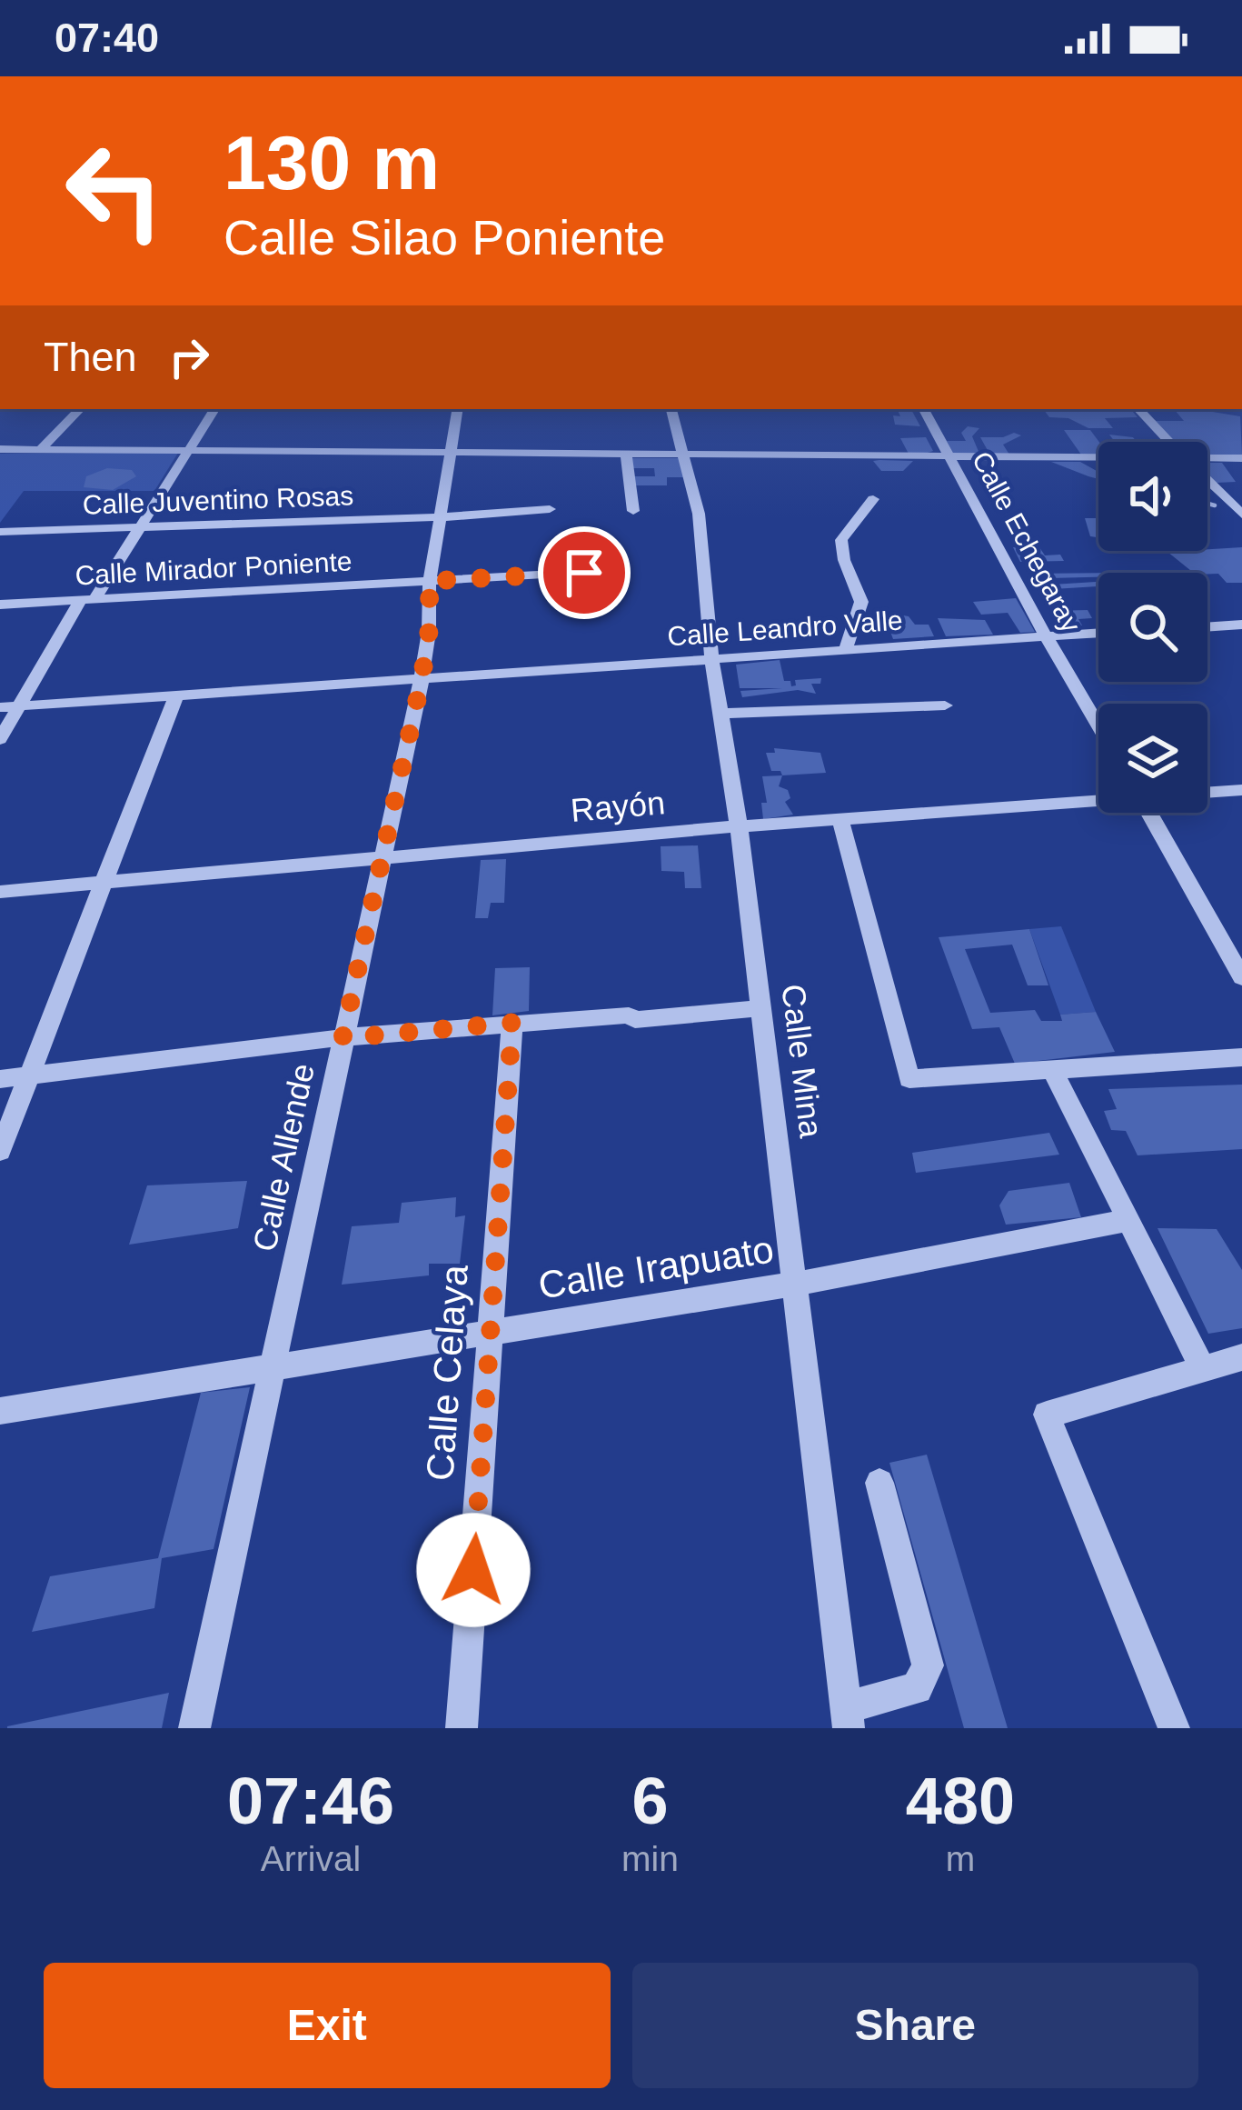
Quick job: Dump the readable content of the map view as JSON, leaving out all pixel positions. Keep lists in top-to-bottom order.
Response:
{
  "streets": {
    "street": [
      "Calle Juventino Rosas",
      "Calle Echegaray",
      "Calle Mirador Poniente",
      "Calle Leandro Valle",
      "Rayón",
      "Calle Mina",
      "Calle Allende",
      "Calle Irapuato",
      "Calle Celaya"
    ]
  },
  "crossings": [
    ["Calle Juventino Rosas", "Calle Allende"],
    ["Calle Echegaray", "Calle Leandro Valle"],
    ["Calle Mirador Poniente", "Calle Allende"],
    ["Calle Leandro Valle", "Calle Mina"],
    ["Calle Leandro Valle", "Calle Allende"],
    ["Rayón", "Calle Mina"],
    ["Rayón", "Calle Allende"],
    ["Calle Mina", "Calle Irapuato"],
    ["Calle Allende", "Calle Irapuato"],
    ["Calle Irapuato", "Calle Celaya"]
  ],
  "page": {
    "status": "07:40",
    "turn": ["130 m", "Calle Silao Poniente"],
    "then": "Then",
    "eta": [
      "07:46",
      "Arrival",
      "6",
      "min",
      "480",
      "m"
    ],
    "buttons": ["Exit", "Share"]
  }
}
